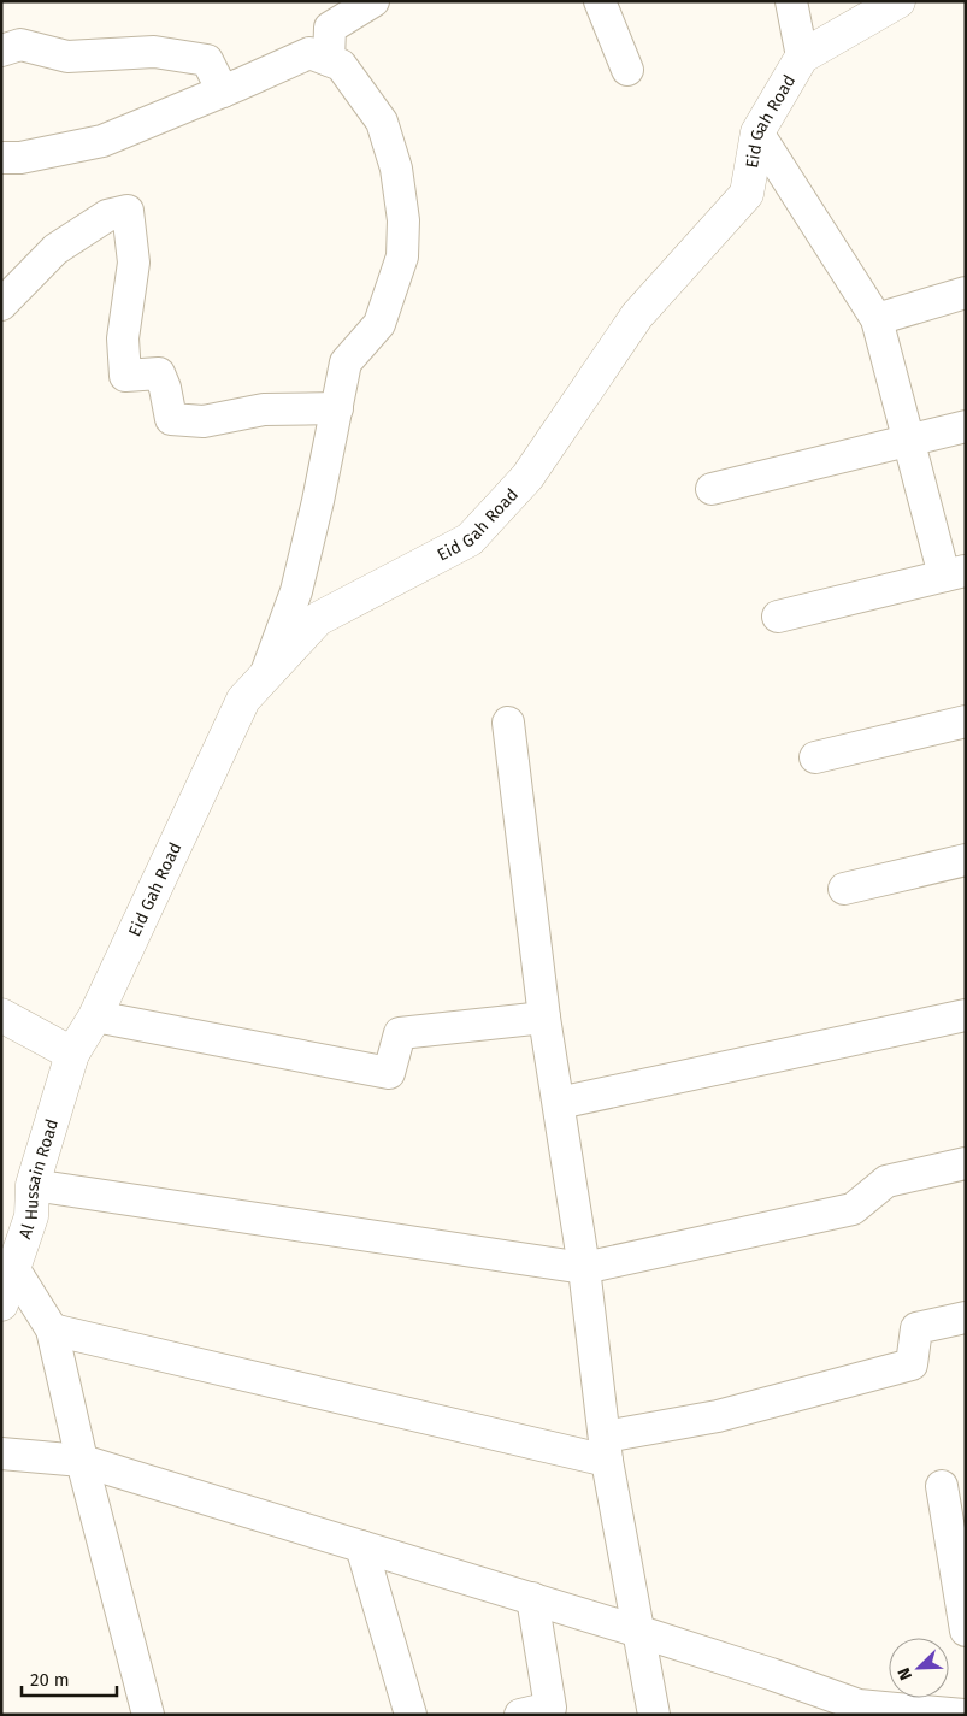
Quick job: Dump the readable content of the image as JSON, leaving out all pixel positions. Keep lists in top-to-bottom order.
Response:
{
  "streets": {
    "street": ["Eid Gah Road", "Al Hussain Road"]
  },
  "crossings": [
    ["Eid Gah Road", "Al Hussain Road"]
  ],
  "scale_bar": "20 m",
  "north": "bottom left"
}
